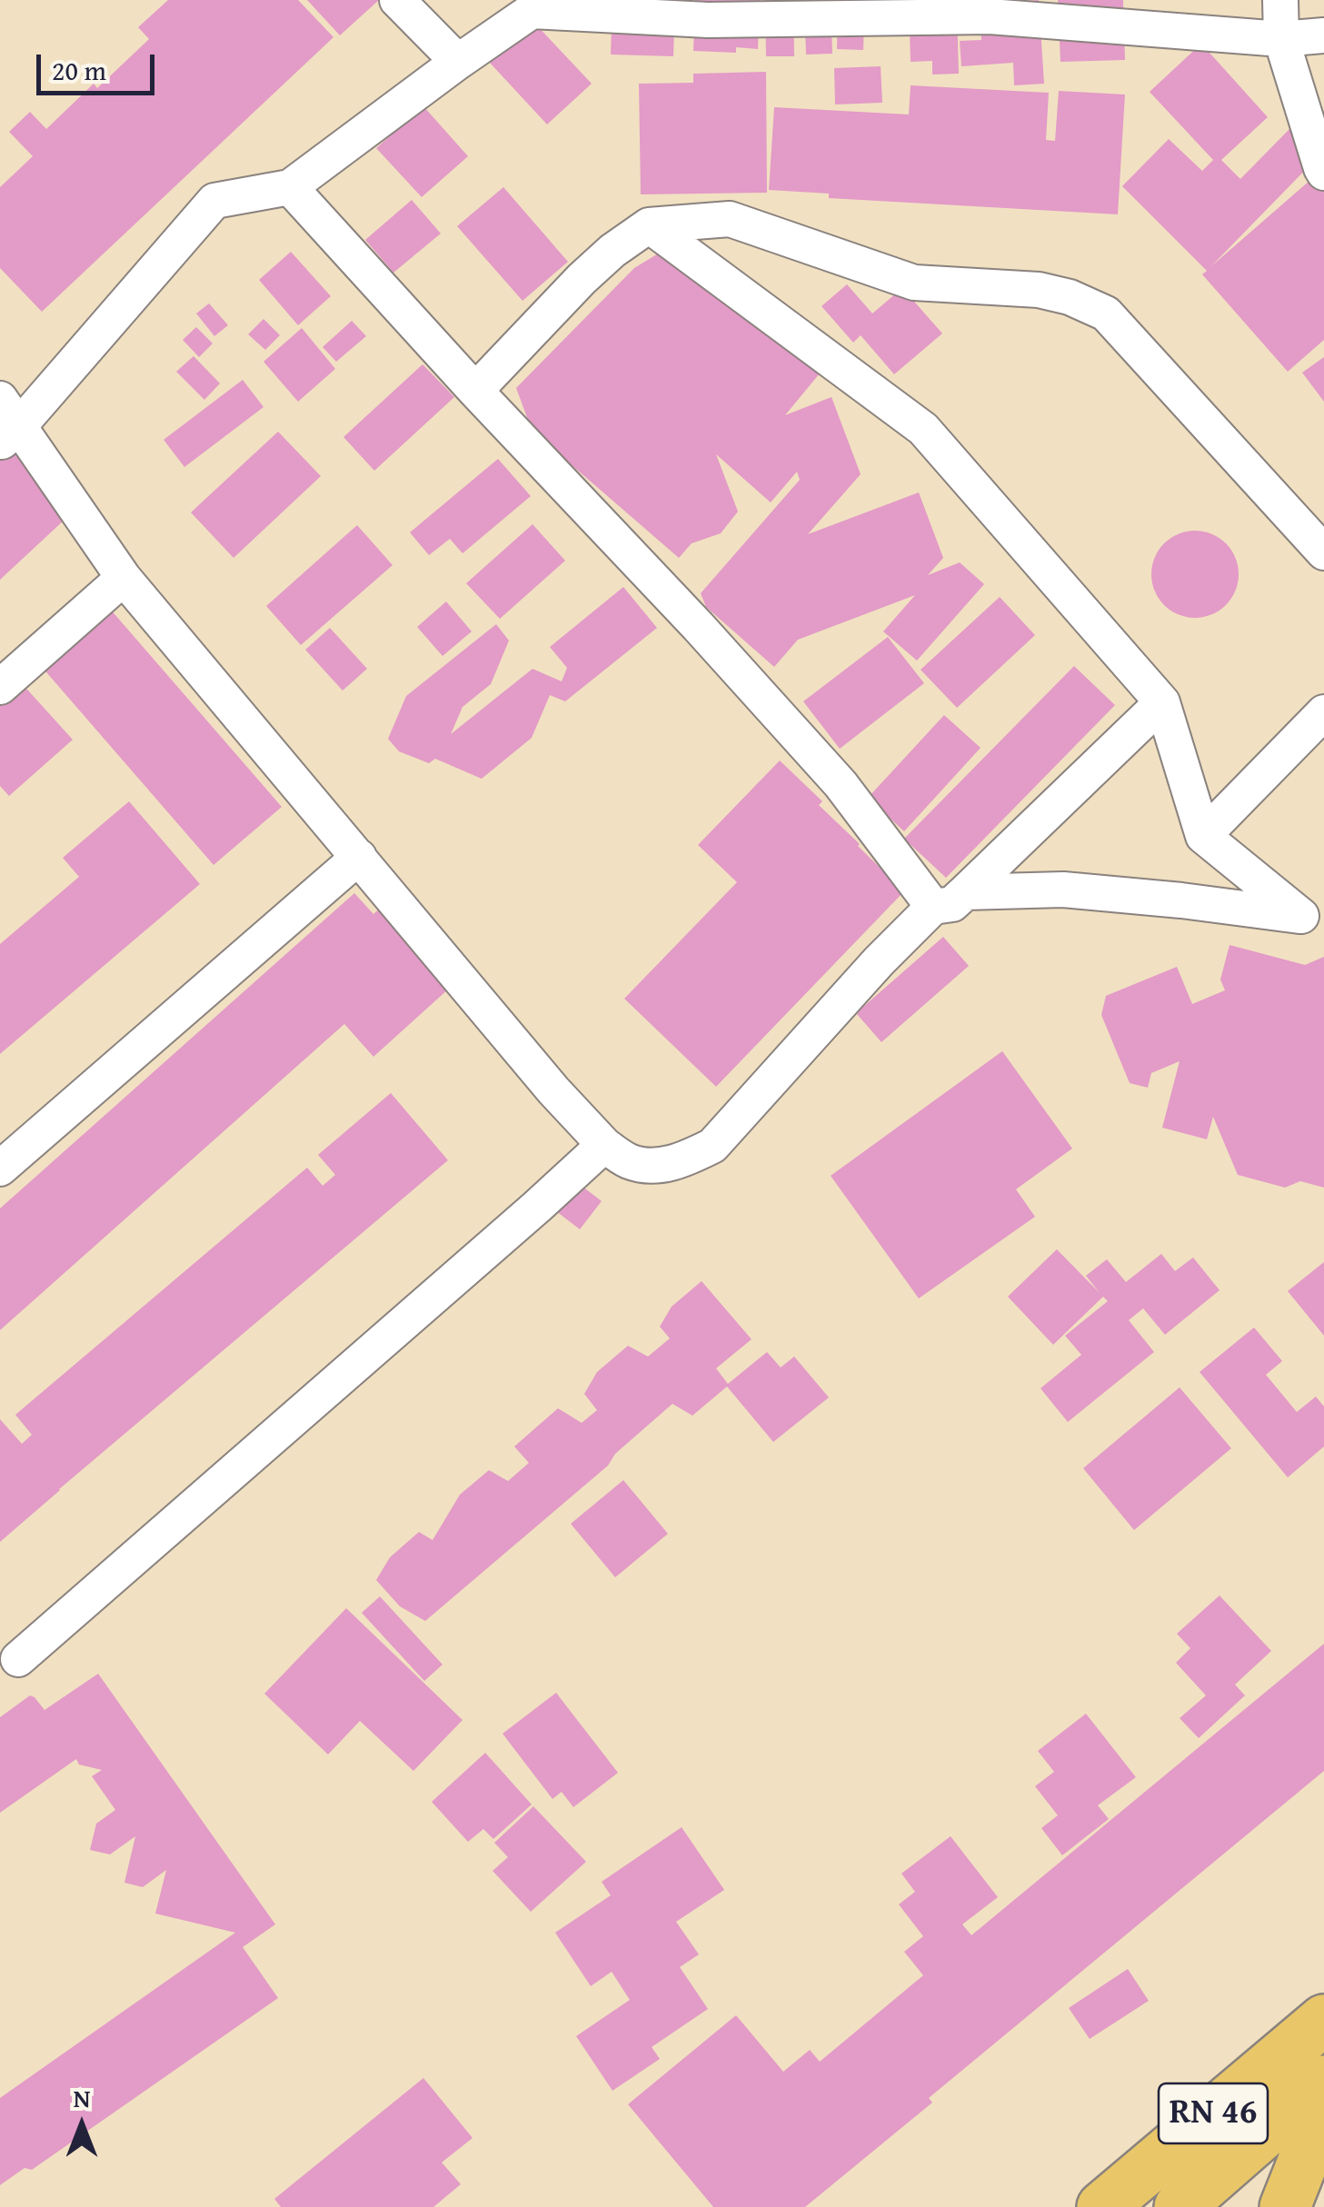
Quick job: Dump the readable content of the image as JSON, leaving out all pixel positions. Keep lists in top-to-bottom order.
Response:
{
  "streets": {
    "main road": ["RN 46"]
  },
  "scale_bar": "20 m",
  "north": "top"
}
